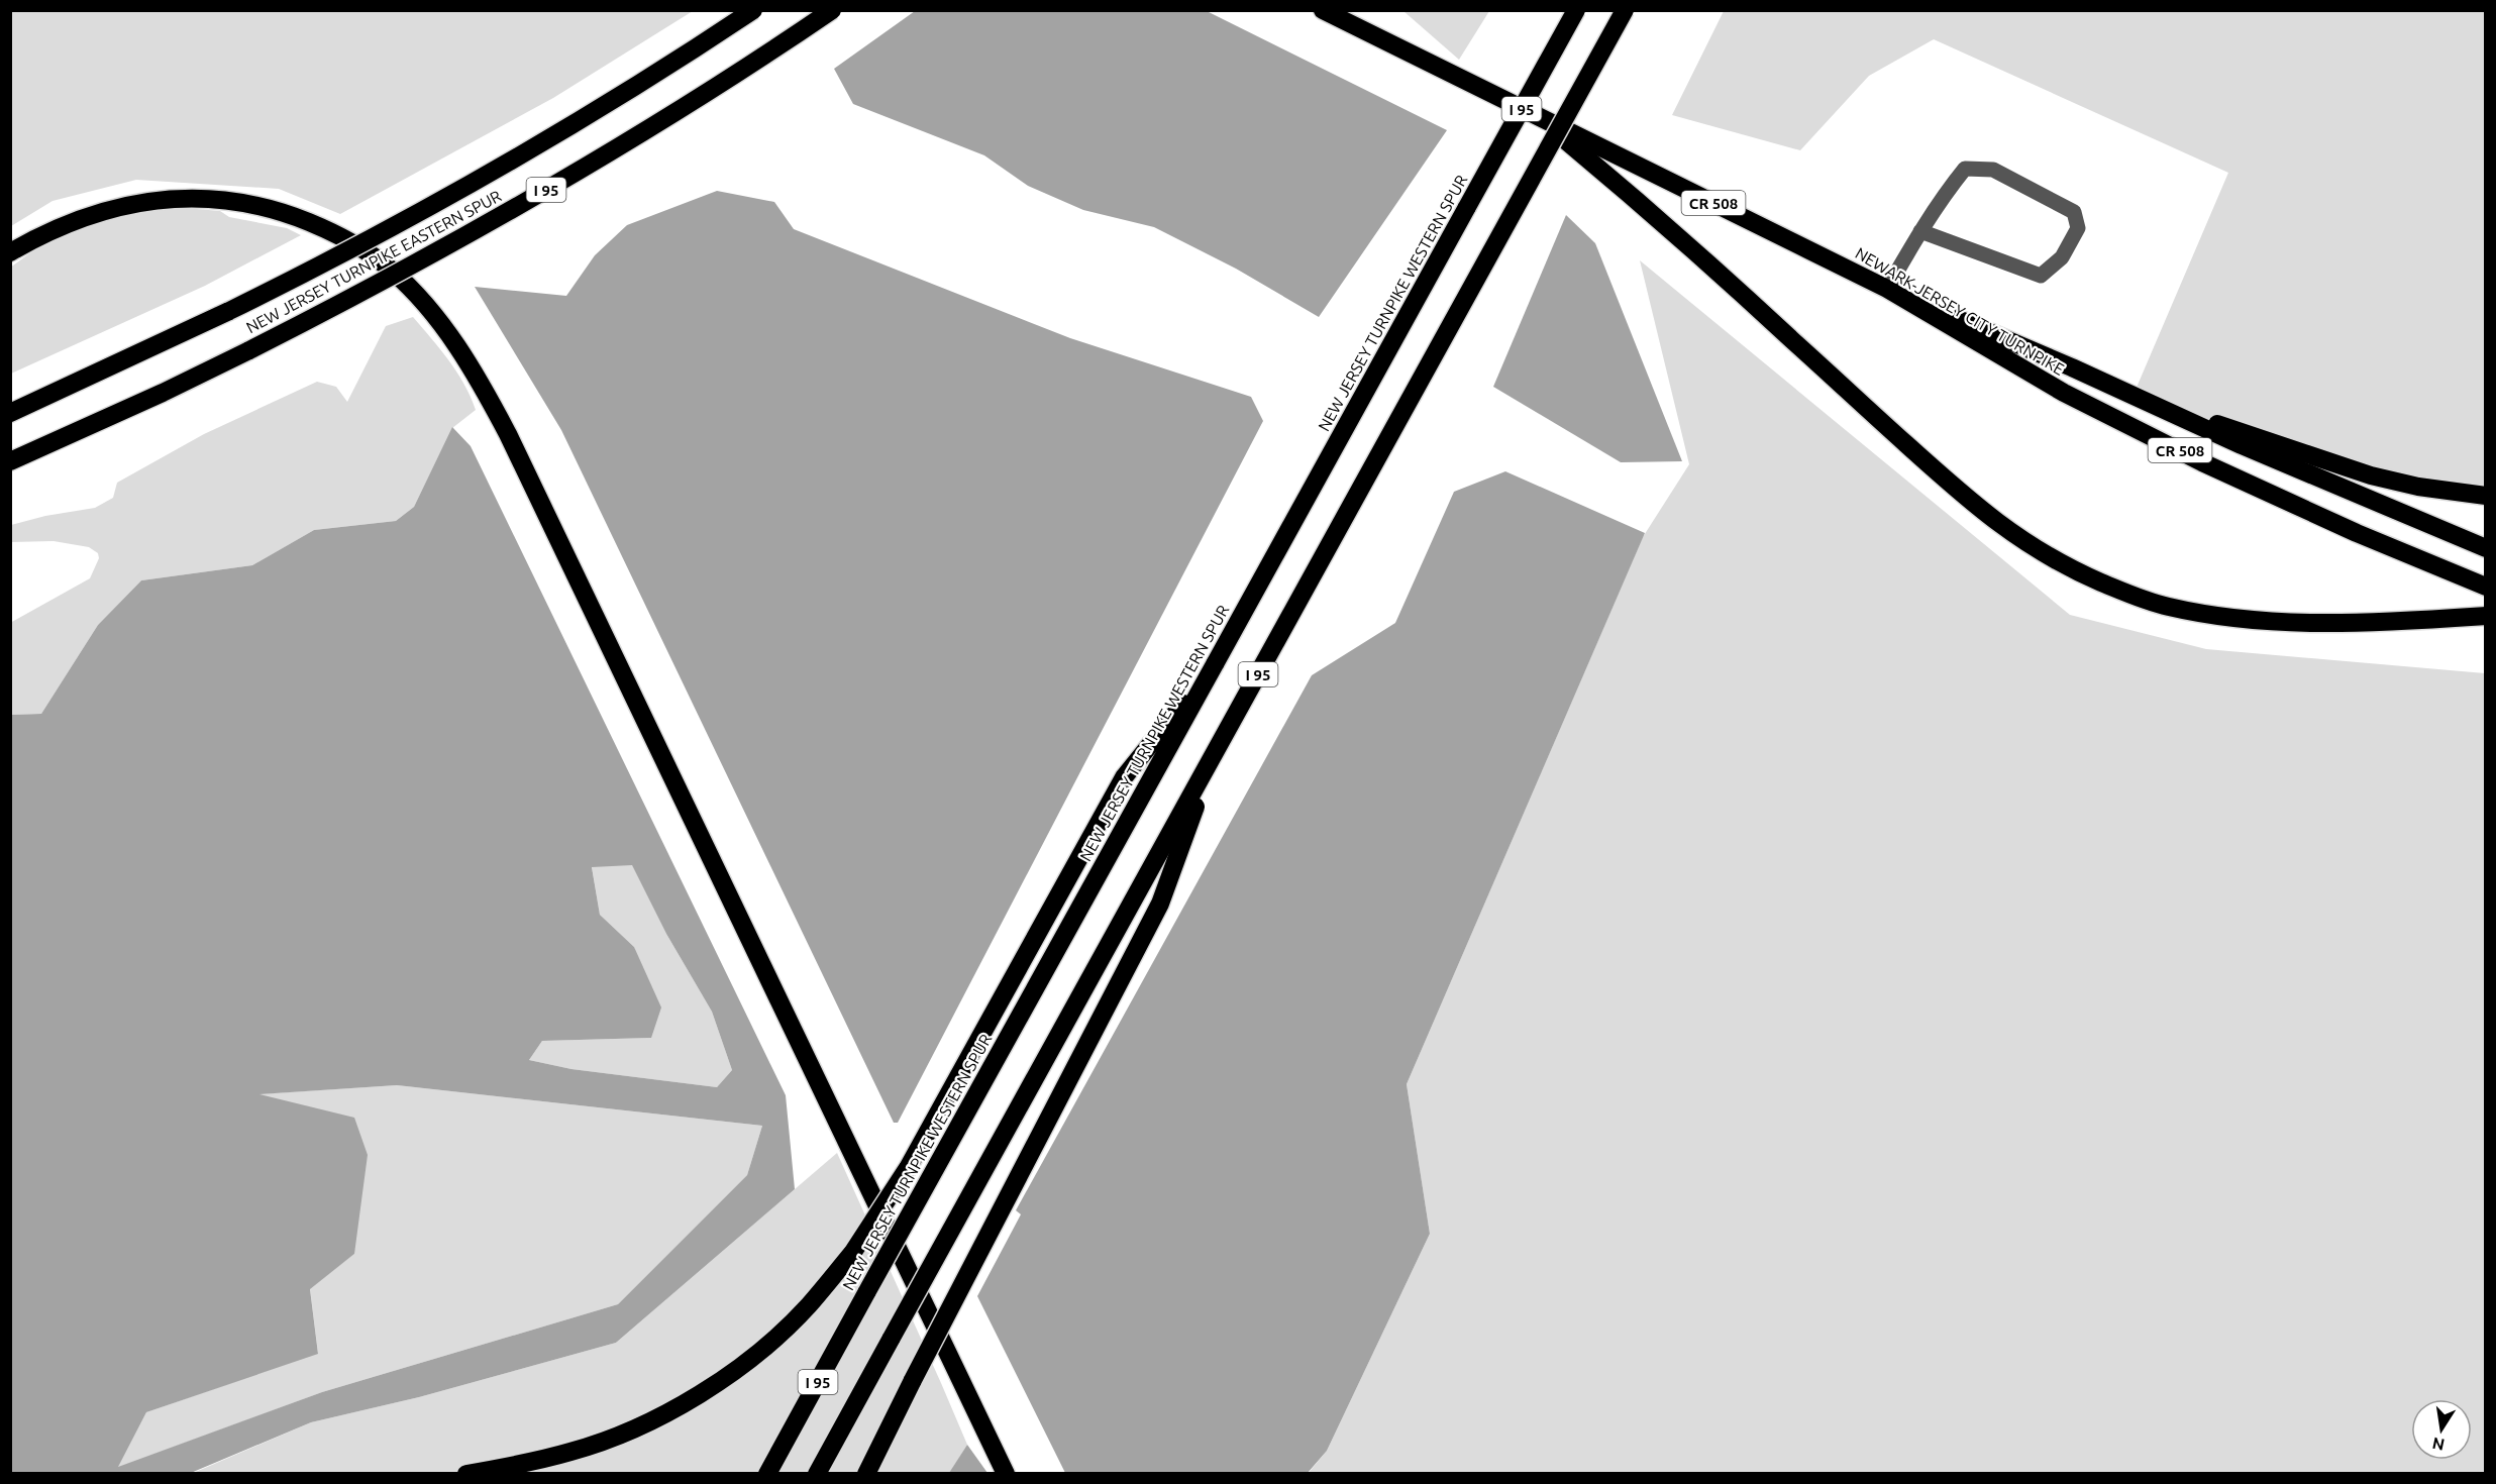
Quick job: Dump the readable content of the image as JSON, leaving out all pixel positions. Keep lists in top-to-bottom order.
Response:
{
  "streets": {
    "highway": [
      "I 95",
      "CR 508",
      "NEW JERSEY TURNPIKE EASTERN SPUR",
      "NEW JERSEY TURNPIKE WESTERN SPUR",
      "NEWARK-JERSEY CITY TURNPIKE"
    ]
  },
  "crossings": [
    ["CR 508", "NEWARK-JERSEY CITY TURNPIKE"]
  ],
  "north": "bottom"
}
